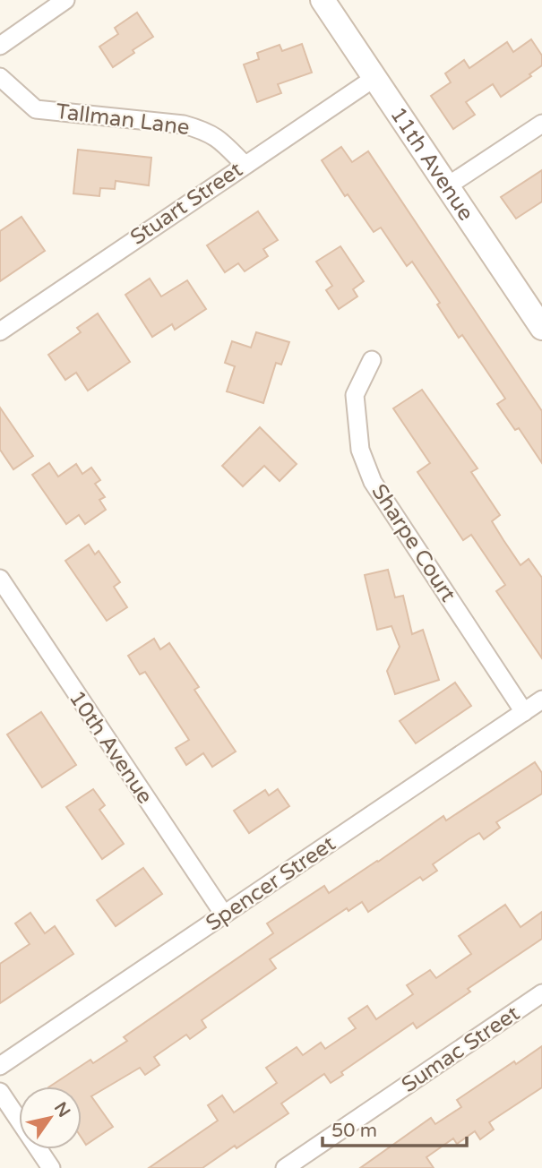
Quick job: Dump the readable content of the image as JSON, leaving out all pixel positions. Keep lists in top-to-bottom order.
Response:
{
  "streets": {
    "street": [
      "Tallman Lane",
      "11th Avenue",
      "Stuart Street",
      "Sharpe Court",
      "10th Avenue",
      "Spencer Street",
      "Sumac Street"
    ]
  },
  "crossings": [
    ["Tallman Lane", "Stuart Street"],
    ["11th Avenue", "Stuart Street"],
    ["Sharpe Court", "Spencer Street"],
    ["10th Avenue", "Spencer Street"]
  ],
  "scale_bar": "50 m",
  "north": "top right"
}
